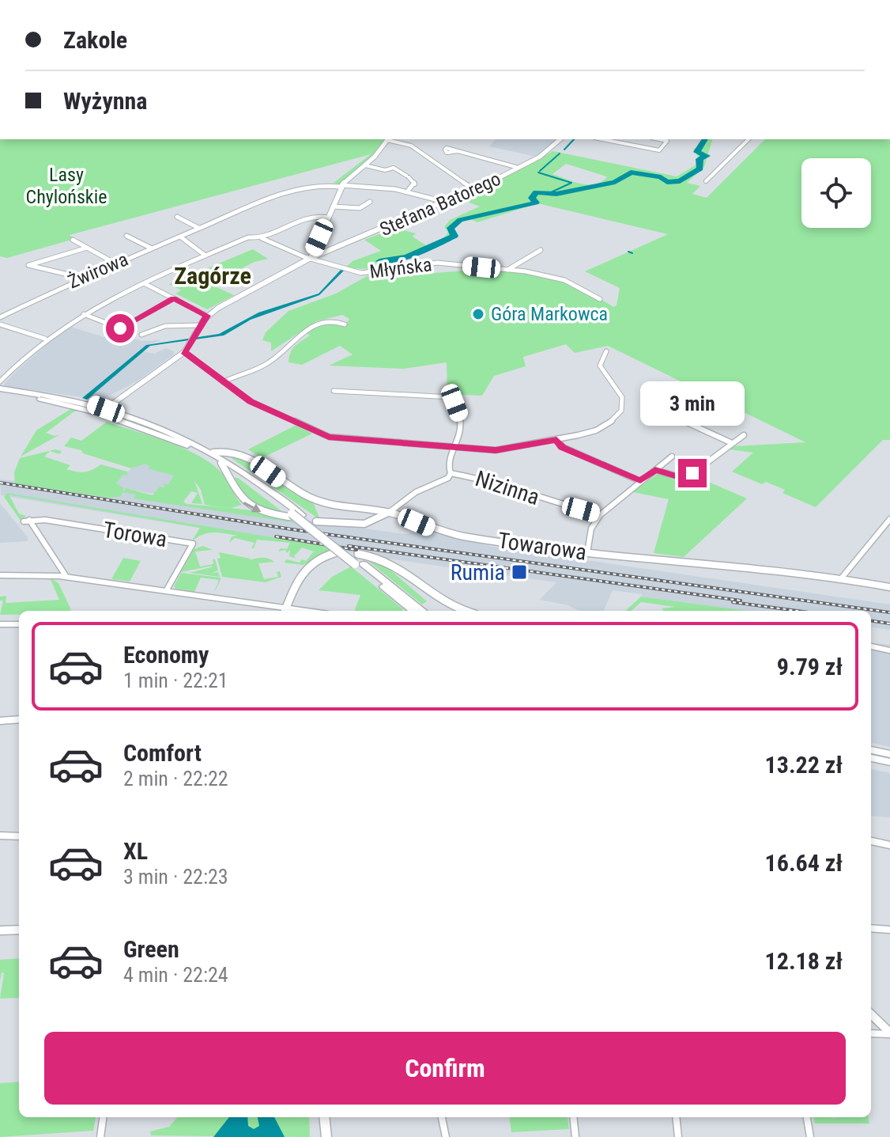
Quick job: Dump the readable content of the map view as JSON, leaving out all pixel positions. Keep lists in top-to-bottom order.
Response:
{
  "streets": {
    "street": [
      "Stefana Batorego",
      "Młyńska",
      "Żwirowa",
      "Nizinna",
      "Torowa",
      "Towarowa"
    ]
  },
  "crossings": [
    ["Stefana Batorego", "Młyńska"],
    ["Stefana Batorego", "Żwirowa"]
  ],
  "districts": ["Zagórze"],
  "parks": ["Lasy Chylońskie"],
  "places": {
    "other": ["Góra Markowca"],
    "transit": ["Rumia"]
  },
  "page": {
    "banner": ["Zakole", "Wyżynna"],
    "bubble": "3 min",
    "list": [
      {
        "name": "Economy",
        "note": "1 min · 22:21",
        "value": "9.79 zł"
      },
      {
        "name": "Comfort",
        "note": "2 min · 22:22",
        "value": "13.22 zł"
      },
      {
        "name": "XL",
        "note": "3 min · 22:23",
        "value": "16.64 zł"
      },
      {
        "name": "Green",
        "note": "4 min · 22:24",
        "value": "12.18 zł"
      }
    ],
    "buttons": "Confirm"
  }
}
